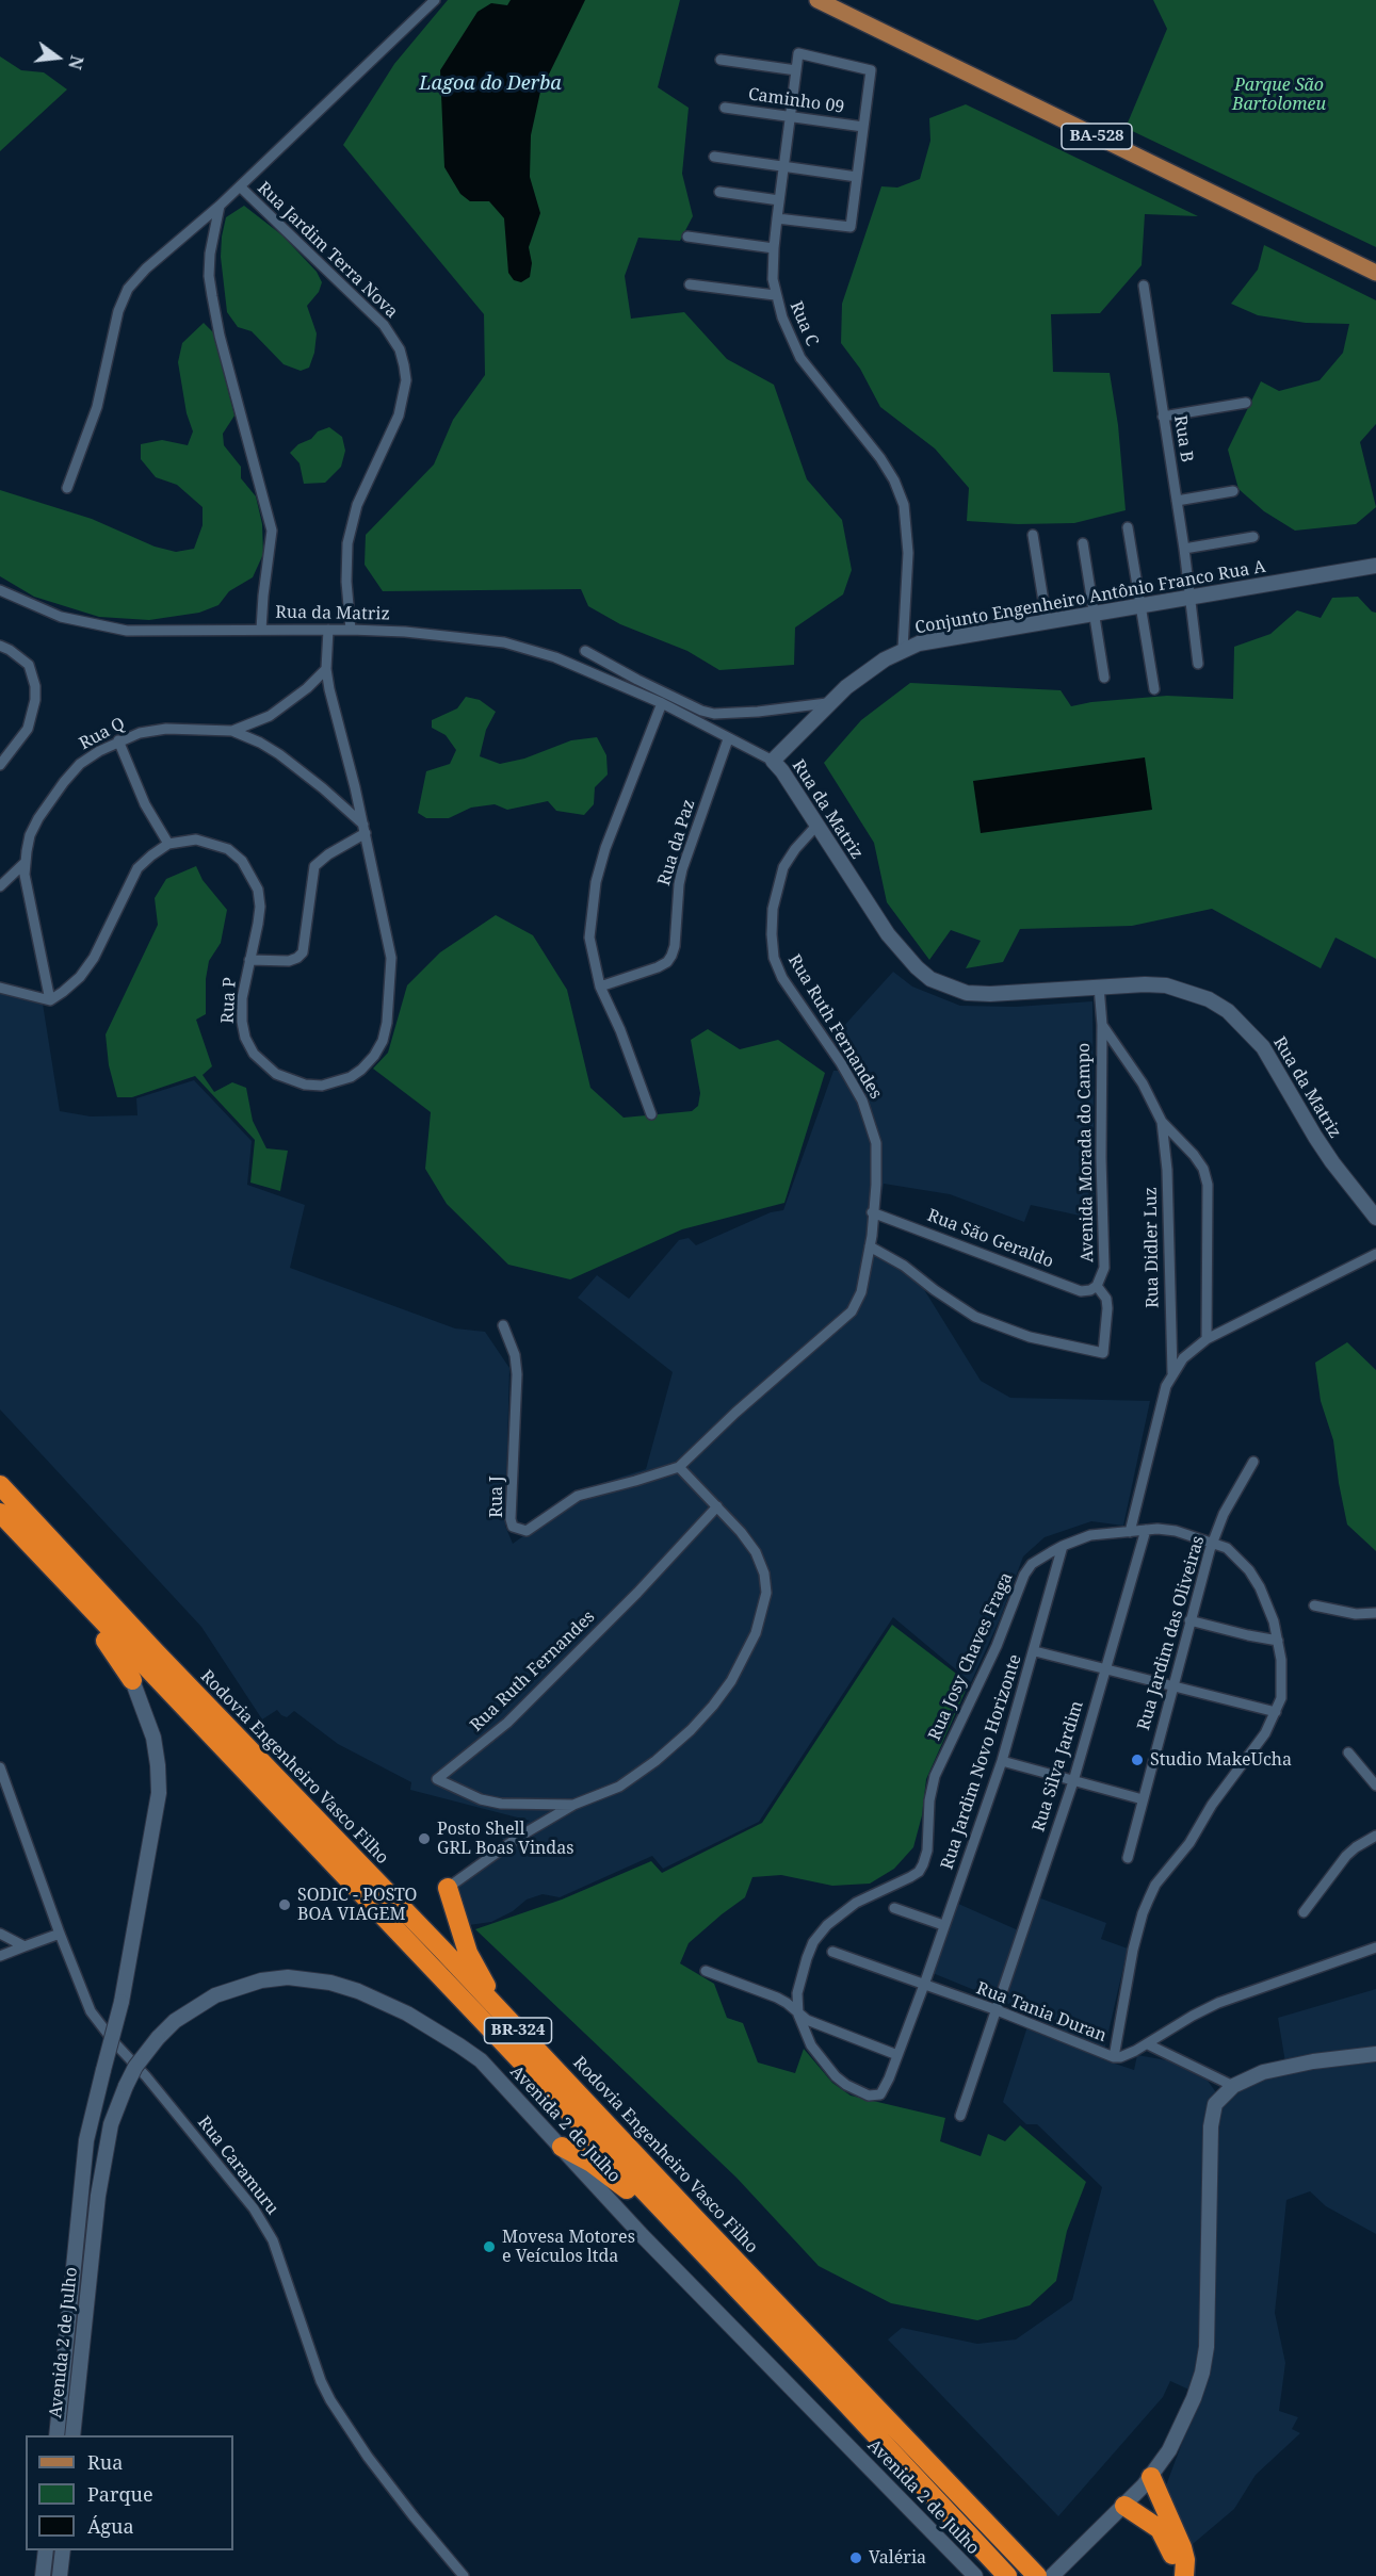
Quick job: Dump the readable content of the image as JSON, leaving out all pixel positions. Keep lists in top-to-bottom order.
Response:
{
  "streets": {
    "highway": ["Rodovia Engenheiro Vasco Filho", "BR-324"],
    "main road": [
      "BA-528",
      "Conjunto Engenheiro Antônio Franco Rua A",
      "Rua da Matriz",
      "Avenida 2 de Julho"
    ],
    "street": [
      "Caminho 09",
      "Rua Jardim Terra Nova",
      "Rua C",
      "Rua B",
      "Rua Q",
      "Rua da Paz",
      "Rua P",
      "Rua Ruth Fernandes",
      "Avenida Morada do Campo",
      "Rua São Geraldo",
      "Rua Didler Luz",
      "Rua J",
      "Rua Jardim das Oliveiras",
      "Rua Josy Chaves Fraga",
      "Rua Jardim Novo Horizonte",
      "Rua Silva Jardim",
      "Rua Tania Duran",
      "Rua Caramuru"
    ]
  },
  "crossings": [
    ["Caminho 09", "Rua C"],
    ["Rua Jardim Terra Nova", "Rua da Matriz"],
    ["Rua C", "Conjunto Engenheiro Antônio Franco Rua A"],
    ["Rua B", "Conjunto Engenheiro Antônio Franco Rua A"],
    ["Conjunto Engenheiro Antônio Franco Rua A", "Rua da Matriz"],
    ["Rua da Matriz", "Rua da Paz"],
    ["Rua da Matriz", "Rua P"],
    ["Rua da Matriz", "Rua Ruth Fernandes"],
    ["Rua da Matriz", "Avenida Morada do Campo"],
    ["Rua Q", "Rua P"],
    ["Rua Ruth Fernandes", "Avenida Morada do Campo"],
    ["Rua Ruth Fernandes", "Rua São Geraldo"],
    ["Rua Ruth Fernandes", "Rua J"],
    ["Avenida Morada do Campo", "Rua São Geraldo"],
    ["Avenida Morada do Campo", "Rua Didler Luz"],
    ["Rua Jardim das Oliveiras", "Rua Josy Chaves Fraga"],
    ["Rua Josy Chaves Fraga", "Rua Jardim Novo Horizonte"],
    ["Rua Josy Chaves Fraga", "Rua Silva Jardim"],
    ["Rua Josy Chaves Fraga", "Rua Tania Duran"],
    ["Rua Jardim Novo Horizonte", "Rua Tania Duran"],
    ["Rua Silva Jardim", "Rua Tania Duran"]
  ],
  "water": ["Lagoa do Derba"],
  "parks": ["Parque São Bartolomeu"],
  "places": [
    "Studio MakeUcha",
    "Posto Shell GRL Boas Vindas",
    "SODIC - POSTO BOA VIAGEM",
    "Movesa Motores e Veículos ltda",
    "Valéria"
  ],
  "legend": ["Rua", "Parque", "Água"],
  "north": "right"
}
